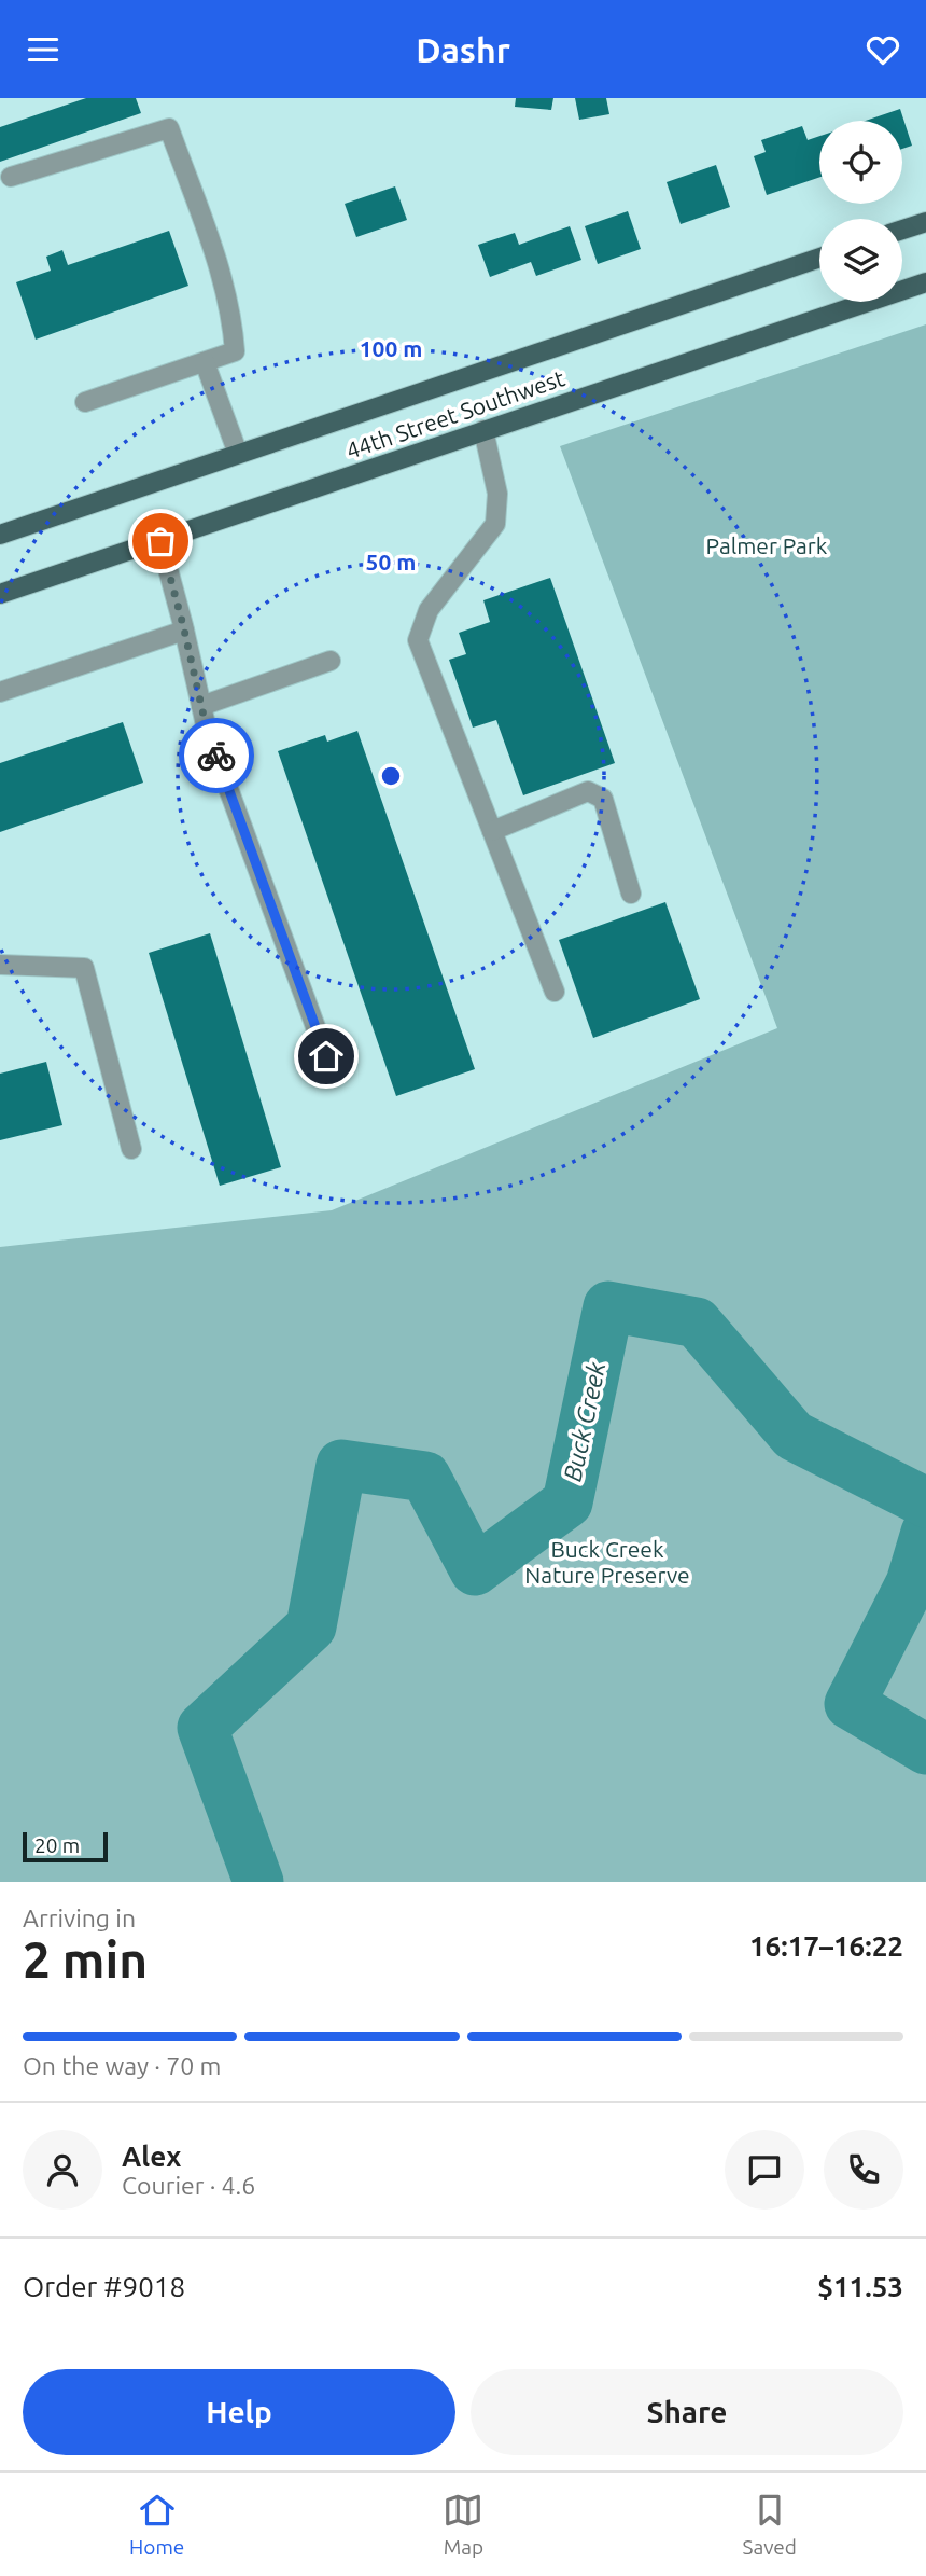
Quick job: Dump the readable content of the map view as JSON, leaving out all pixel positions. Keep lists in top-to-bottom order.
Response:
{
  "streets": {
    "main road": ["44th Street Southwest"]
  },
  "water": ["Buck Creek"],
  "parks": ["Palmer Park", "Buck Creek Nature Preserve"],
  "scale_bar": "20 m",
  "page": {
    "header": "Dashr",
    "scale": "20 m",
    "heading": ["2 min", "Arriving in", "16:17–16:22"],
    "panel": [
      "Alex",
      "Courier · 4.6",
      "Order #9018",
      "$11.53"
    ],
    "bar": "On the way · 70 m",
    "buttons": ["Help", "Share"],
    "tabs": ["Home", "Map", "Saved"]
  },
  "rings": ["100 m", "50 m"]
}
